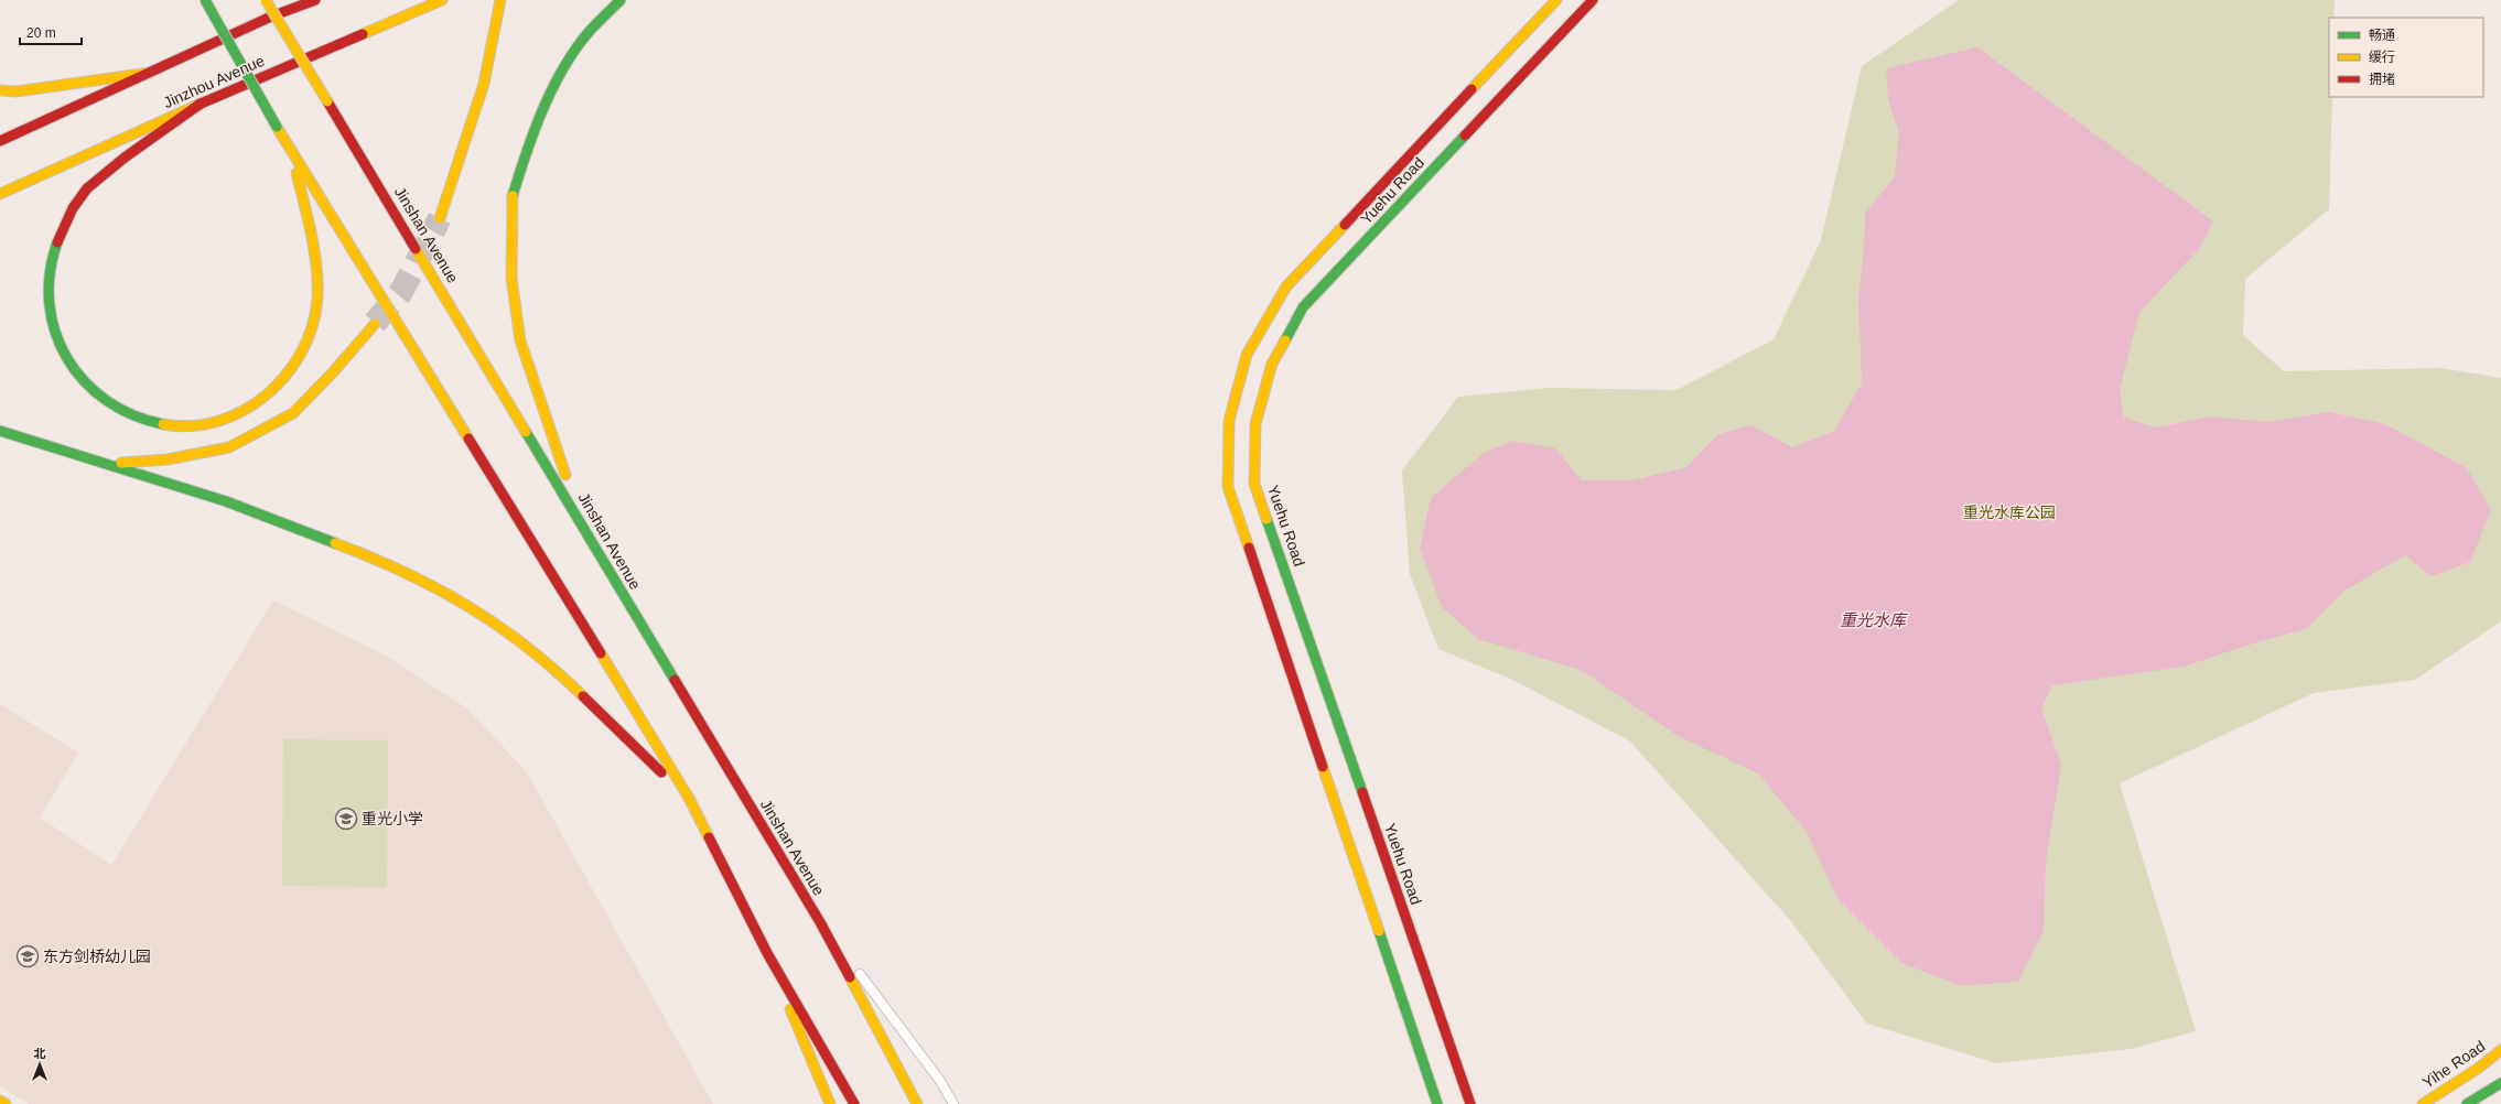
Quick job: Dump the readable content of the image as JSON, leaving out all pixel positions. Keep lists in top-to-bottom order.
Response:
{
  "streets": {
    "main road": [
      "Jinzhou Avenue",
      "Yuehu Road",
      "Jinshan Avenue",
      "Yihe Road"
    ]
  },
  "water": ["重光水库"],
  "parks": ["重光水库公园"],
  "places": {
    "school or university": ["重光小学", "东方剑桥幼儿园"]
  },
  "legend": ["畅通", "缓行", "拥堵"],
  "scale_bar": "20 m",
  "north": "top"
}
